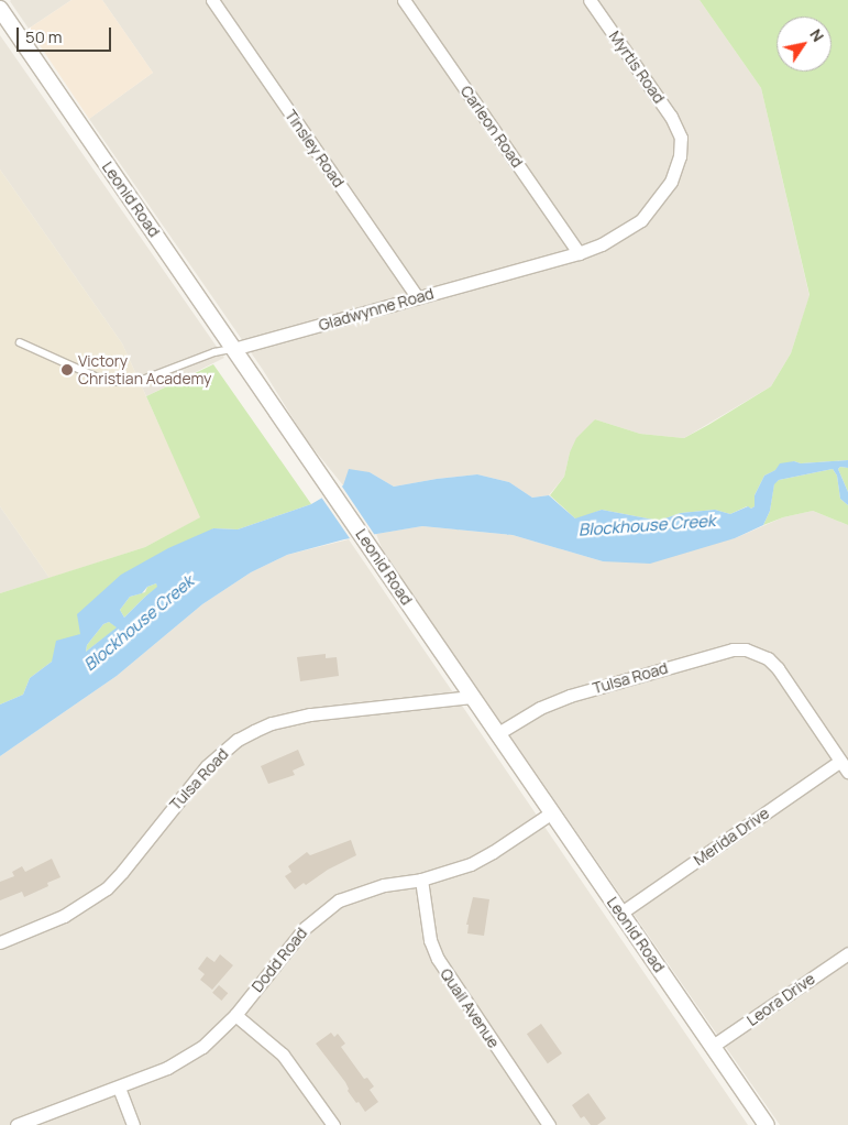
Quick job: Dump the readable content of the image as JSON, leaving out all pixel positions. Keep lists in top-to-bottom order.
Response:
{
  "streets": {
    "street": [
      "Myrtis Road",
      "Carleon Road",
      "Tinsley Road",
      "Leonid Road",
      "Gladwynne Road",
      "Tulsa Road",
      "Merida Drive",
      "Dodd Road",
      "Leora Drive",
      "Quail Avenue"
    ]
  },
  "crossings": [
    ["Myrtis Road", "Gladwynne Road"],
    ["Carleon Road", "Gladwynne Road"],
    ["Tinsley Road", "Gladwynne Road"],
    ["Leonid Road", "Gladwynne Road"],
    ["Leonid Road", "Tulsa Road"],
    ["Leonid Road", "Merida Drive"],
    ["Leonid Road", "Dodd Road"],
    ["Leonid Road", "Leora Drive"],
    ["Tulsa Road", "Merida Drive"],
    ["Dodd Road", "Quail Avenue"]
  ],
  "water": ["Blockhouse Creek"],
  "places": ["Victory Christian Academy"],
  "scale_bar": "50 m",
  "north": "top right"
}
